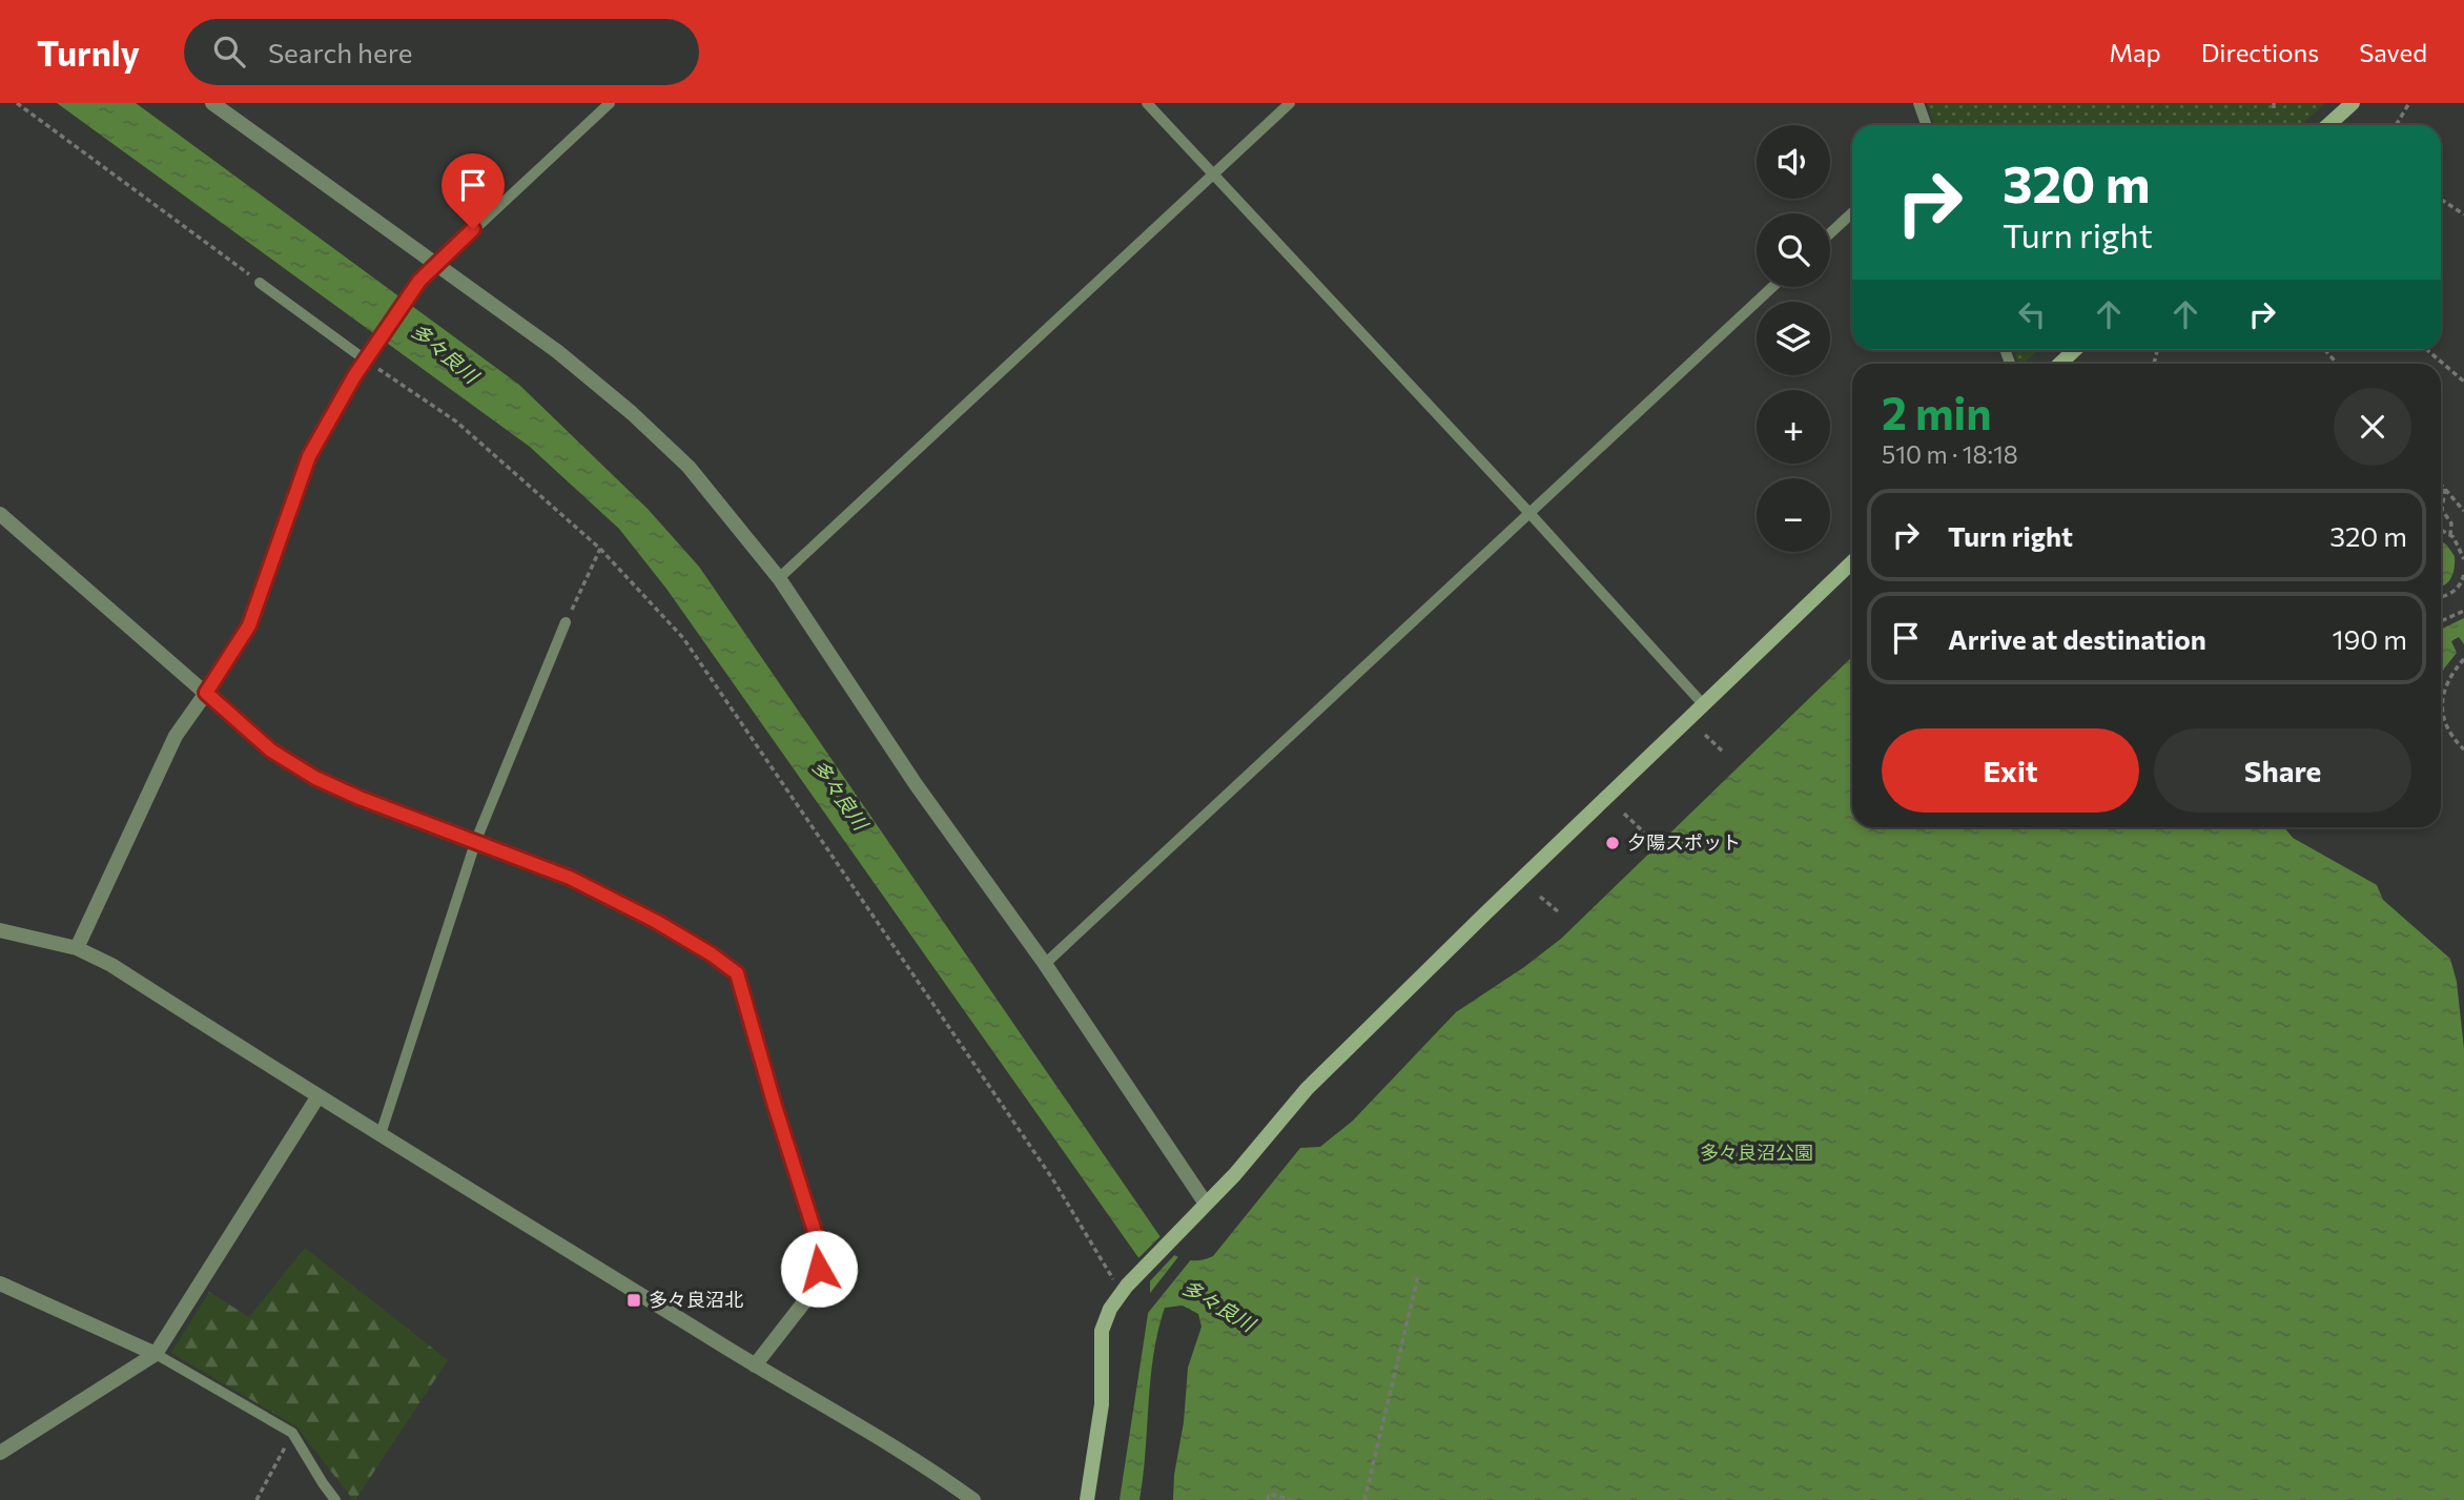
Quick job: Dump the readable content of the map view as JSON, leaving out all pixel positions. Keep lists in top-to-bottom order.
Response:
{
  "water": ["多々良川"],
  "parks": ["多々良沼公園"],
  "places": {
    "other": ["夕陽スポット"],
    "transit": ["多々良沼北"]
  },
  "page": {
    "header": "Turnly",
    "search": "Search here",
    "nav": ["Map", "Directions", "Saved"],
    "map_buttons": ["+", "−"],
    "turn": ["320 m", "Turn right"],
    "heading": ["2 min", "510 m · 18:18"],
    "list": [
      {
        "name": "Turn right",
        "value": "320 m"
      },
      {
        "name": "Arrive at destination",
        "value": "190 m"
      }
    ],
    "buttons": ["Exit", "Share"]
  }
}
